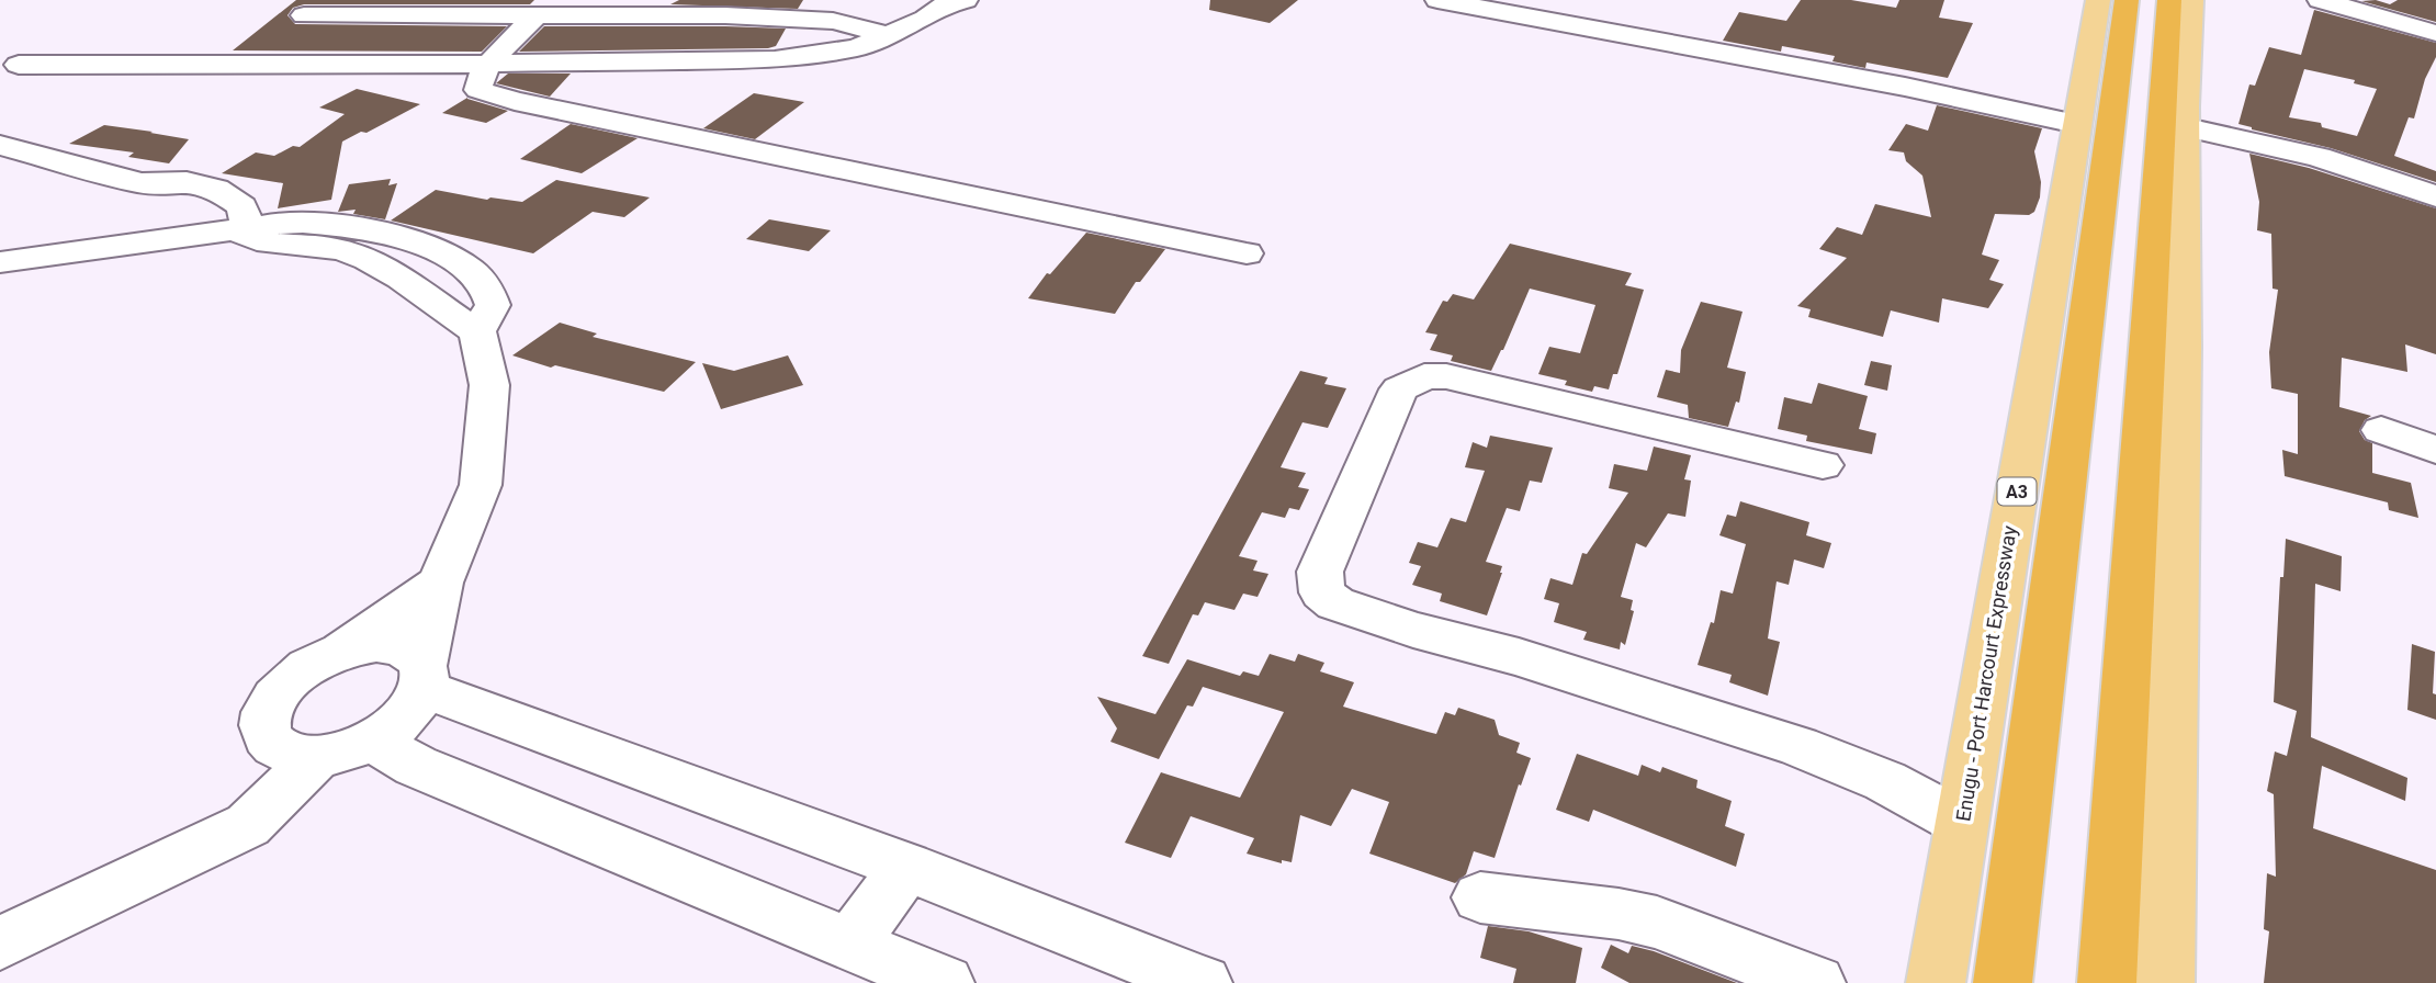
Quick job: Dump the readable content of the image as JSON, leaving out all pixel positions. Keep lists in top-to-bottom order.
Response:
{
  "streets": {
    "highway": ["A3"],
    "main road": ["Enugu - Port Harcourt Expressway"]
  }
}
